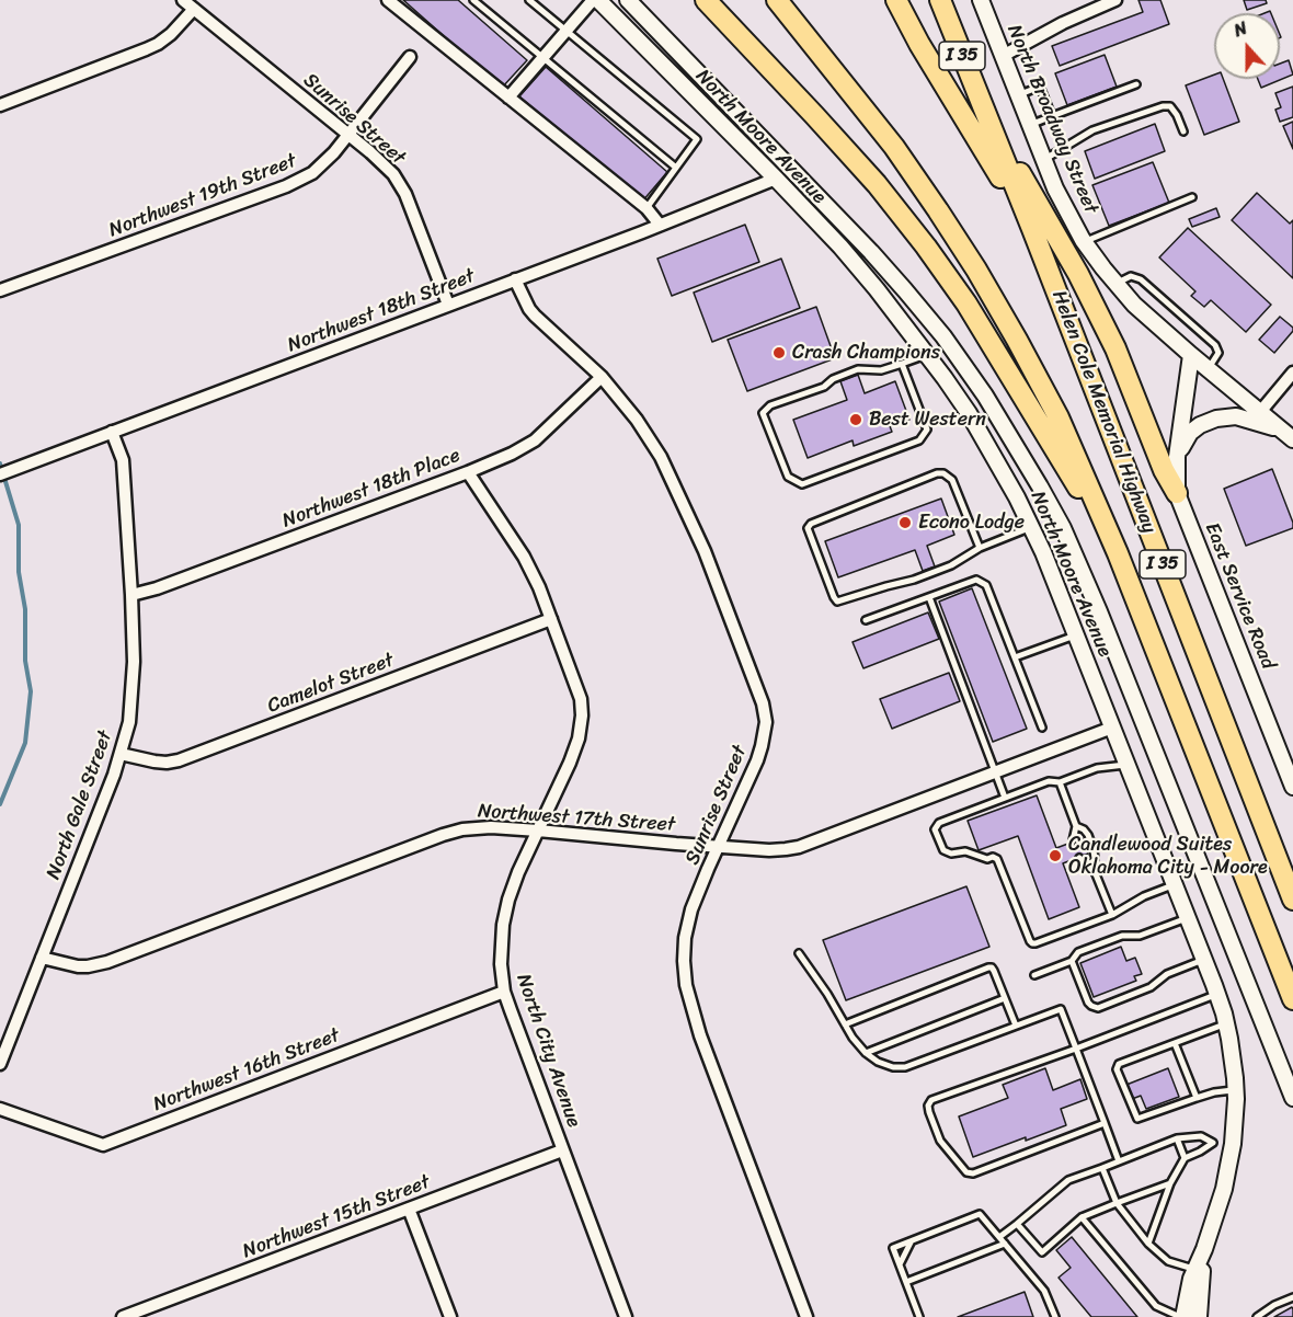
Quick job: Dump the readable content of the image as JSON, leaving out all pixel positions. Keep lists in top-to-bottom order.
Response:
{
  "streets": {
    "highway": ["I 35", "Helen Cole Memorial Highway"],
    "main road": ["North Broadway Street", "North Moore Avenue", "East Service Road"],
    "street": [
      "Sunrise Street",
      "Northwest 19th Street",
      "Northwest 18th Street",
      "Northwest 18th Place",
      "Camelot Street",
      "North Gale Street",
      "Northwest 17th Street",
      "North City Avenue",
      "Northwest 16th Street",
      "Northwest 15th Street"
    ]
  },
  "crossings": [
    ["Sunrise Street", "Northwest 19th Street"],
    ["Sunrise Street", "Northwest 18th Street"],
    ["Sunrise Street", "Northwest 18th Place"],
    ["Sunrise Street", "Northwest 17th Street"],
    ["North Moore Avenue", "Northwest 18th Street"],
    ["North Moore Avenue", "Northwest 17th Street"],
    ["Northwest 18th Street", "North Gale Street"],
    ["Northwest 18th Place", "North Gale Street"],
    ["Northwest 18th Place", "North City Avenue"],
    ["Camelot Street", "North Gale Street"],
    ["Camelot Street", "North City Avenue"],
    ["North Gale Street", "Northwest 17th Street"],
    ["Northwest 17th Street", "North City Avenue"],
    ["North City Avenue", "Northwest 16th Street"],
    ["North City Avenue", "Northwest 15th Street"]
  ],
  "places": [
    "Crash Champions",
    "Best Western",
    "Econo Lodge",
    "Candlewood Suites Oklahoma City - Moore"
  ],
  "north": "top"
}
